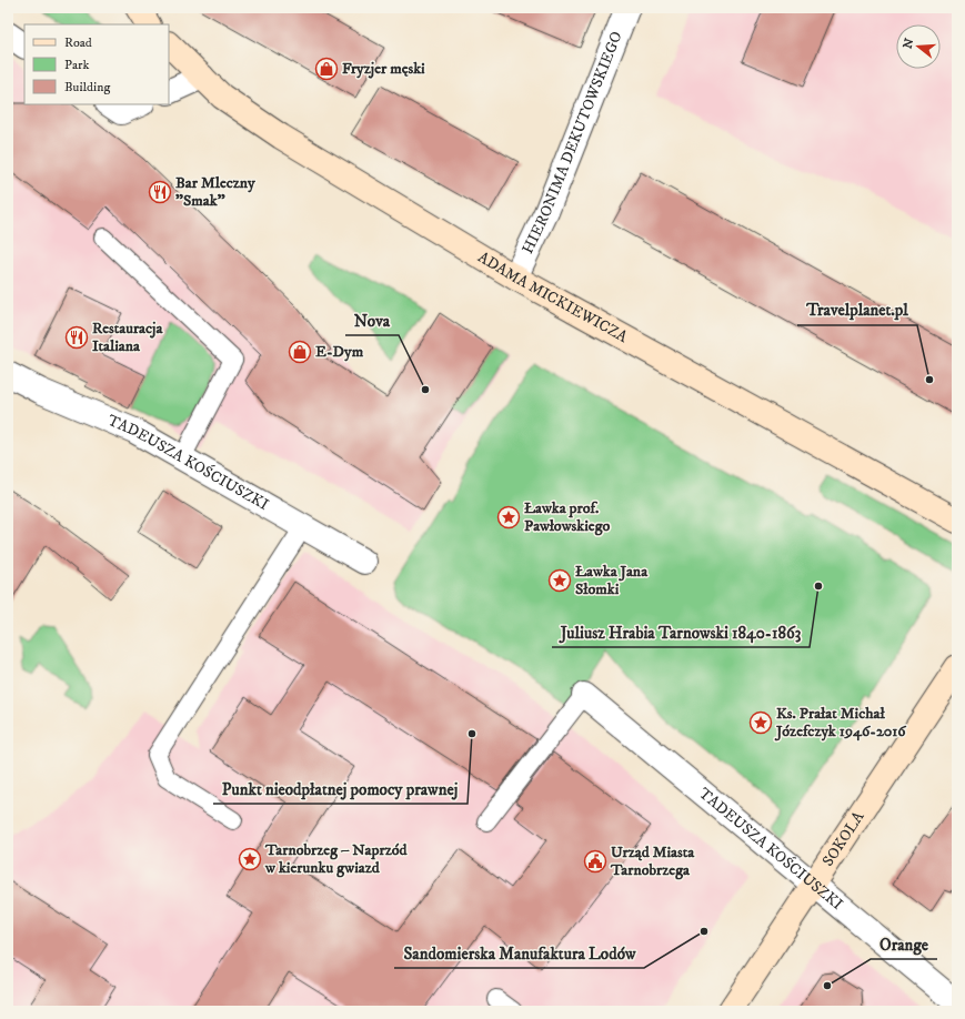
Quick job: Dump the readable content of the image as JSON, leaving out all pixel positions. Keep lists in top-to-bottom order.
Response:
{
  "streets": {
    "street": [
      "HIERONIMA DEKUTOWSKIEGO",
      "ADAMA MICKIEWICZA",
      "TADEUSZA KOŚCIUSZKI",
      "SOKOLA"
    ]
  },
  "crossings": [
    ["HIERONIMA DEKUTOWSKIEGO", "ADAMA MICKIEWICZA"],
    ["TADEUSZA KOŚCIUSZKI", "SOKOLA"]
  ],
  "places": {
    "shop": ["Fryzjer męski", "E-Dym"],
    "restaurant": ["Bar Mleczny \"Smak\"", "Restauracja Italiana"],
    "other": [
      "Travelplanet.pl",
      "Nova",
      "Juliusz Hrabia Tarnowski 1840-1863",
      "Punkt nieodpłatnej pomocy prawnej",
      "Sandomierska Manufaktura Lodów",
      "Orange"
    ],
    "place": [
      "Ławka prof. Pawłowskiego",
      "Ławka Jana Słomki",
      "Ks. Prałat Michał Józefczyk 1946-2016",
      "Tarnobrzeg – Naprzód w kierunku gwiazd"
    ],
    "public building": ["Urząd Miasta Tarnobrzega"]
  },
  "legend": ["Road", "Park", "Building"],
  "north": "left"
}
